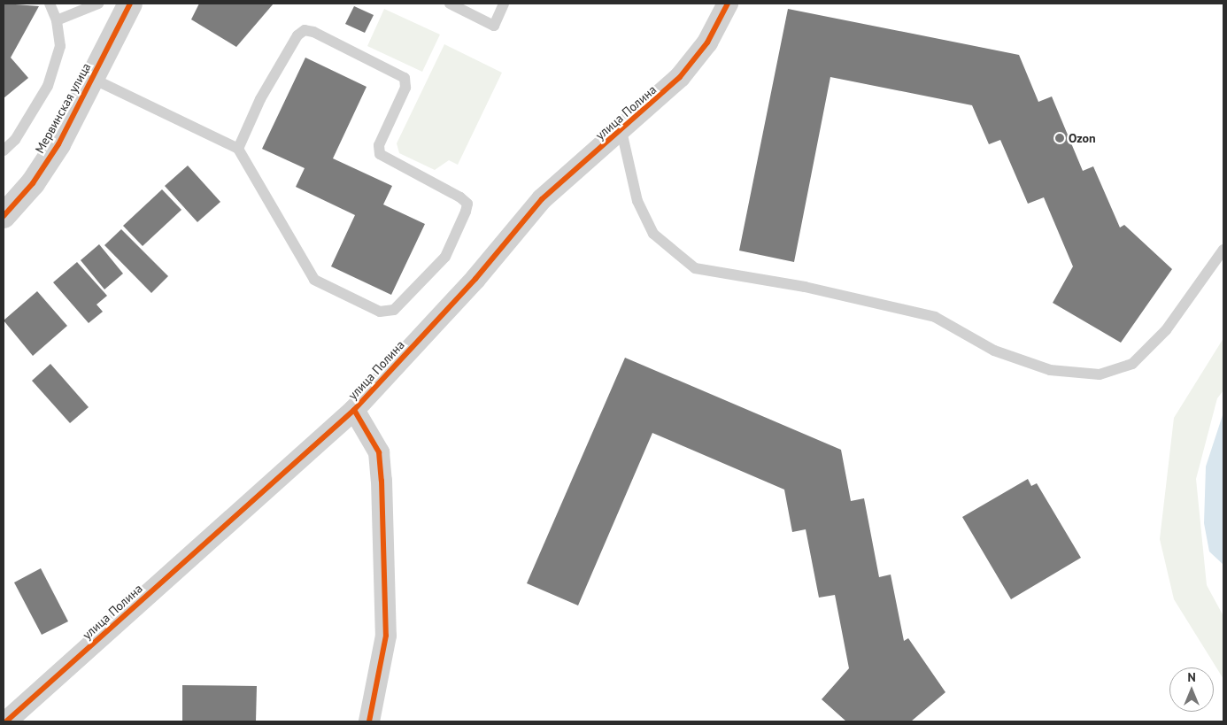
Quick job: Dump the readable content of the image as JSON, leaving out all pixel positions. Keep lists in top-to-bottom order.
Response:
{
  "streets": {
    "street": ["Мервинская улица", "улица Полина"]
  },
  "places": ["Ozon"],
  "north": "top"
}
